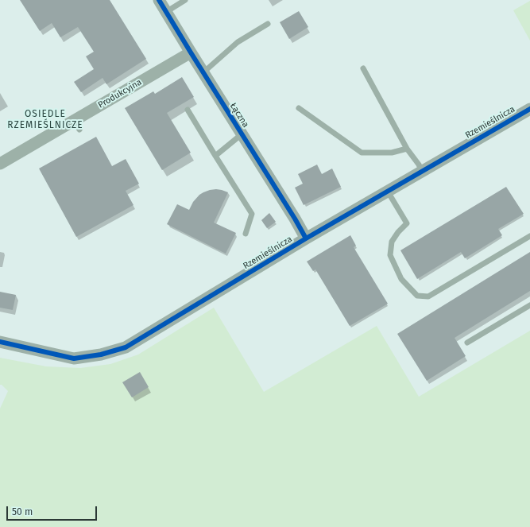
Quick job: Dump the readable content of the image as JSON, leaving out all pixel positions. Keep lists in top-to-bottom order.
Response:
{
  "streets": {
    "street": ["Produkcyjna", "Łączna", "Rzemieślnicza"]
  },
  "crossings": [
    ["Produkcyjna", "Łączna"],
    ["Łączna", "Rzemieślnicza"]
  ],
  "districts": ["OSIEDLE RZEMIEŚLNICZE"],
  "scale_bar": "50 m"
}
